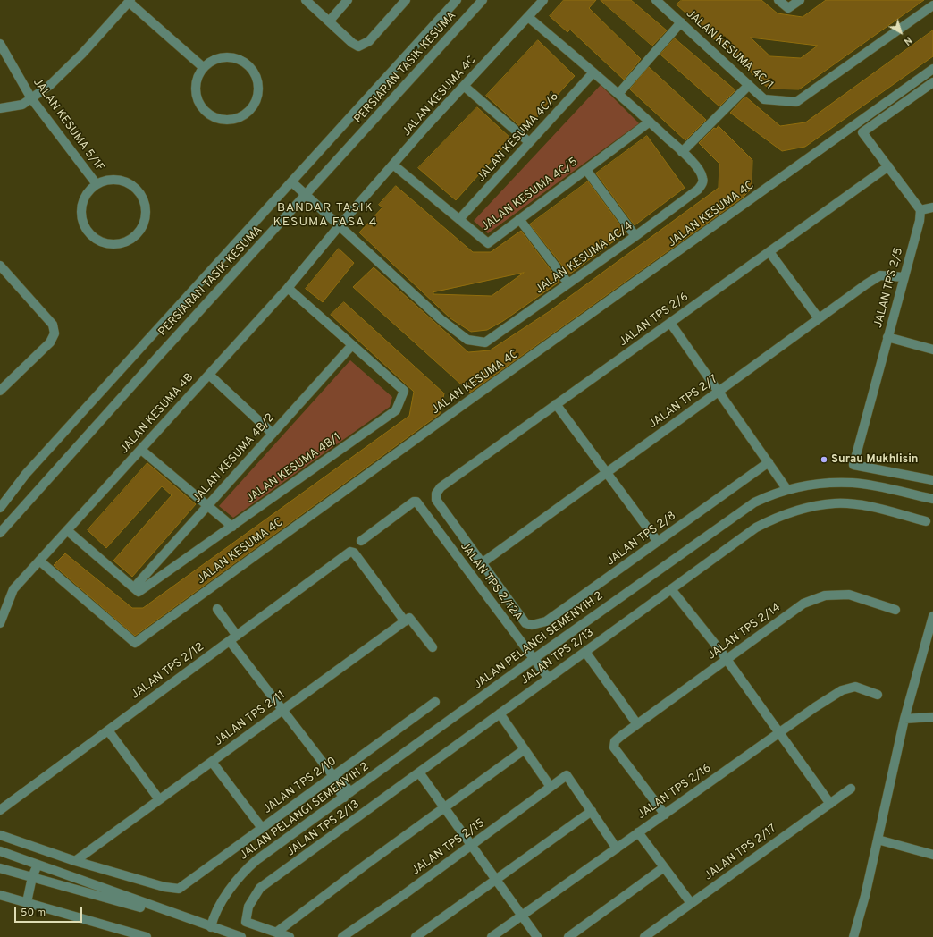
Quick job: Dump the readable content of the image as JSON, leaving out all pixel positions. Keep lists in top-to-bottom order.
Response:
{
  "streets": {
    "street": [
      "JALAN KESUMA 4C/1",
      "PERSIARAN TASIK KESUMA",
      "JALAN KESUMA 4C",
      "JALAN KESUMA 5/1F",
      "JALAN KESUMA 4C/6",
      "JALAN KESUMA 4C/5",
      "JALAN KESUMA 4C/4",
      "JALAN TPS 2/5",
      "JALAN TPS 2/6",
      "JALAN TPS 2/7",
      "JALAN KESUMA 4B",
      "JALAN KESUMA 4B/2",
      "JALAN KESUMA 4B/1",
      "JALAN TPS 2/8",
      "JALAN TPS 2/12A",
      "JALAN TPS 2/14",
      "JALAN PELANGI SEMENYIH 2",
      "JALAN TPS 2/13",
      "JALAN TPS 2/12",
      "JALAN TPS 2/11",
      "JALAN TPS 2/10",
      "JALAN TPS 2/16",
      "JALAN TPS 2/15",
      "JALAN TPS 2/17"
    ]
  },
  "crossings": [
    ["PERSIARAN TASIK KESUMA", "JALAN KESUMA 4C/4"],
    ["JALAN KESUMA 4C", "JALAN KESUMA 4C/5"],
    ["JALAN KESUMA 4C", "JALAN KESUMA 4C/4"],
    ["JALAN KESUMA 4C", "JALAN KESUMA 4B"],
    ["JALAN KESUMA 4C/6", "JALAN KESUMA 4C/5"],
    ["JALAN KESUMA 4C/6", "JALAN KESUMA 4C/4"],
    ["JALAN KESUMA 4C/5", "JALAN KESUMA 4C/4"],
    ["JALAN KESUMA 4C/4", "JALAN KESUMA 4B"],
    ["JALAN TPS 2/5", "JALAN TPS 2/7"],
    ["JALAN TPS 2/6", "JALAN TPS 2/7"],
    ["JALAN TPS 2/6", "JALAN TPS 2/8"],
    ["JALAN TPS 2/7", "JALAN TPS 2/8"],
    ["JALAN KESUMA 4B", "JALAN KESUMA 4B/1"],
    ["JALAN KESUMA 4B/2", "JALAN KESUMA 4B/1"],
    ["JALAN TPS 2/12A", "JALAN PELANGI SEMENYIH 2"],
    ["JALAN TPS 2/12A", "JALAN TPS 2/13"],
    ["JALAN TPS 2/14", "JALAN TPS 2/16"],
    ["JALAN TPS 2/12", "JALAN TPS 2/11"],
    ["JALAN TPS 2/11", "JALAN TPS 2/10"]
  ],
  "districts": ["BANDAR TASIK KESUMA FASA 4"],
  "places": ["Surau Mukhlisin"],
  "scale_bar": "50 m",
  "north": "bottom right"
}
